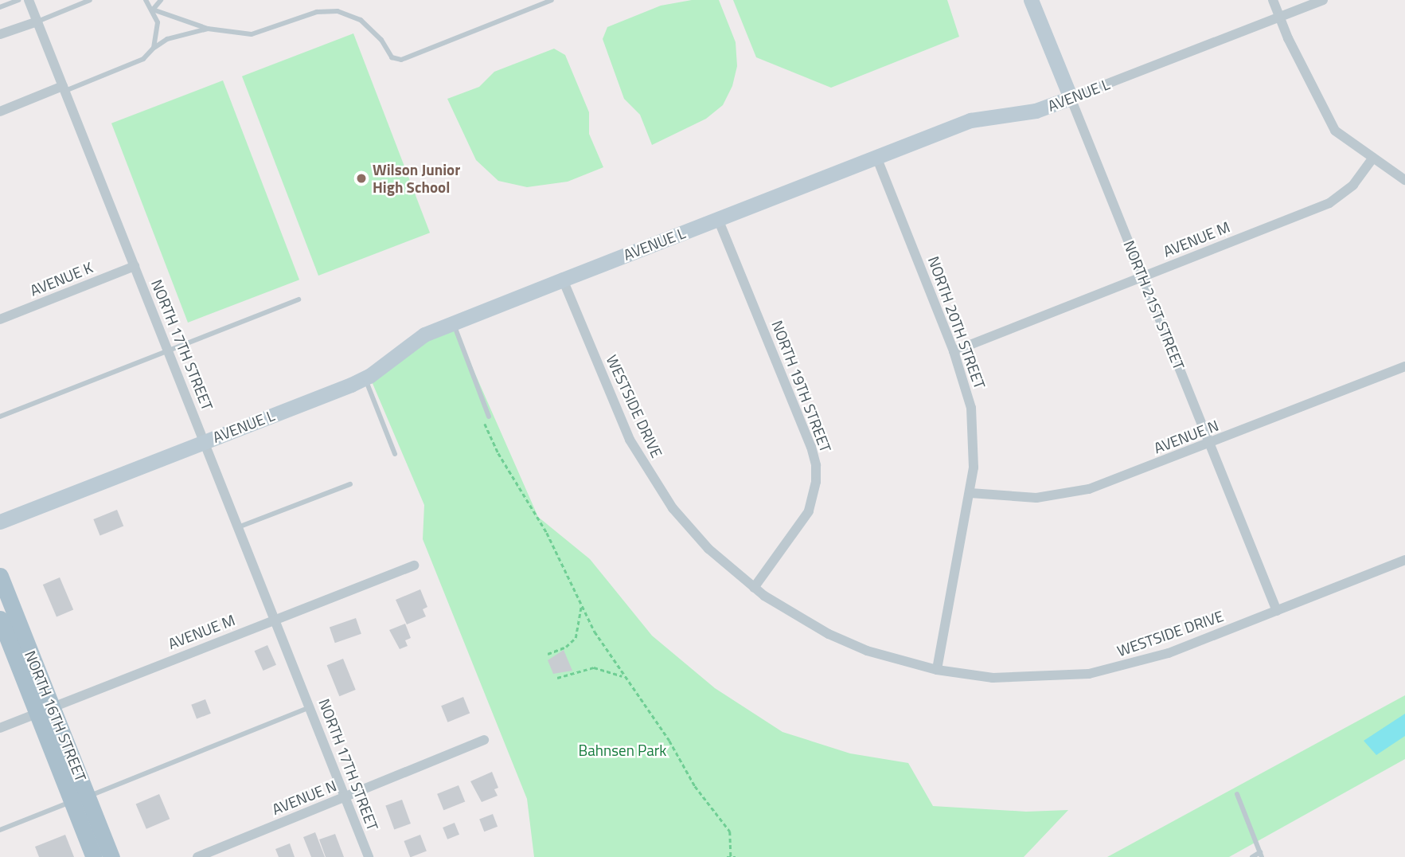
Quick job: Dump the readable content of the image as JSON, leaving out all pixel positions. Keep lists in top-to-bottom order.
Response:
{
  "streets": {
    "main road": ["NORTH 16TH STREET"],
    "street": [
      "AVENUE L",
      "AVENUE M",
      "AVENUE K",
      "NORTH 21ST STREET",
      "NORTH 20TH STREET",
      "NORTH 17TH STREET",
      "NORTH 19TH STREET",
      "WESTSIDE DRIVE",
      "AVENUE N"
    ]
  },
  "crossings": [
    ["AVENUE L", "NORTH 21ST STREET"],
    ["AVENUE L", "NORTH 20TH STREET"],
    ["AVENUE L", "NORTH 17TH STREET"],
    ["AVENUE L", "NORTH 19TH STREET"],
    ["AVENUE L", "WESTSIDE DRIVE"],
    ["AVENUE M", "NORTH 21ST STREET"],
    ["AVENUE M", "NORTH 20TH STREET"],
    ["AVENUE M", "NORTH 17TH STREET"],
    ["AVENUE M", "NORTH 16TH STREET"],
    ["AVENUE K", "NORTH 17TH STREET"],
    ["NORTH 21ST STREET", "WESTSIDE DRIVE"],
    ["NORTH 21ST STREET", "AVENUE N"],
    ["NORTH 20TH STREET", "WESTSIDE DRIVE"],
    ["NORTH 20TH STREET", "AVENUE N"],
    ["NORTH 17TH STREET", "AVENUE N"],
    ["NORTH 19TH STREET", "WESTSIDE DRIVE"]
  ],
  "parks": ["Bahnsen Park"],
  "places": ["Wilson Junior High School"]
}
